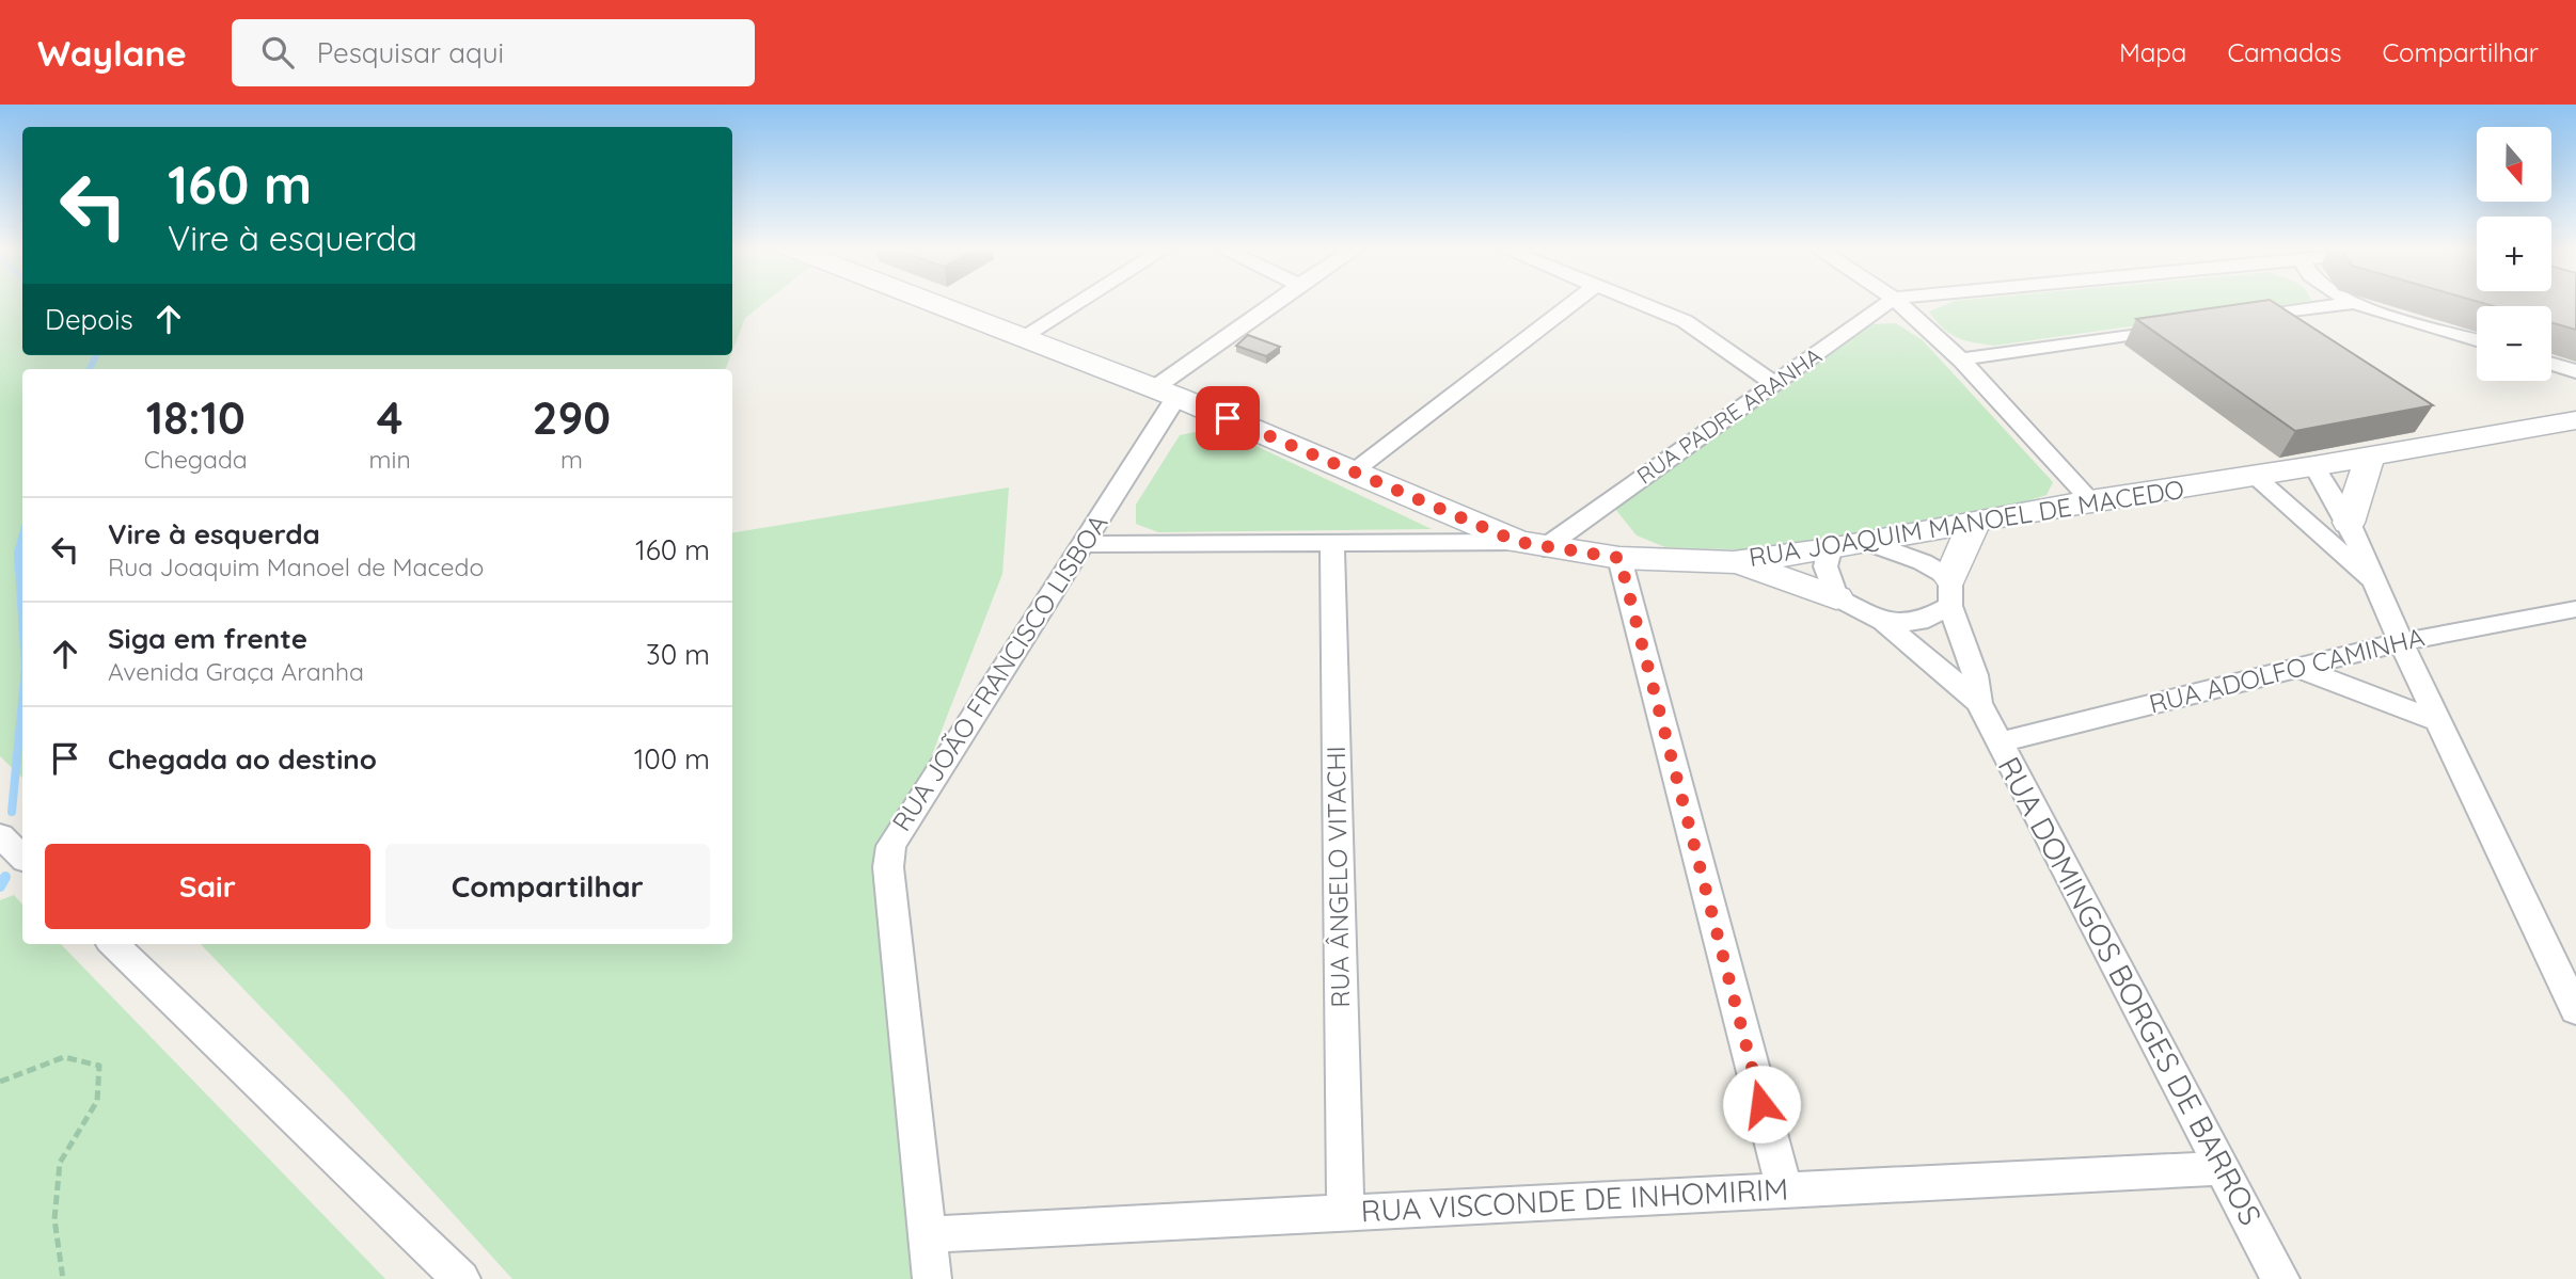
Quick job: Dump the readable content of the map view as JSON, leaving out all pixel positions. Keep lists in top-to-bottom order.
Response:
{
  "streets": {
    "street": [
      "RUA PADRE ARANHA",
      "RUA JOAQUIM MANOEL DE MACEDO",
      "RUA ADOLFO CAMINHA",
      "RUA JOÃO FRANCISCO LISBOA",
      "RUA ÂNGELO VITACHI",
      "RUA DOMINGOS BORGES DE BARROS",
      "RUA VISCONDE DE INHOMIRIM"
    ]
  },
  "crossings": [
    ["RUA PADRE ARANHA", "RUA JOAQUIM MANOEL DE MACEDO"],
    ["RUA JOAQUIM MANOEL DE MACEDO", "RUA JOÃO FRANCISCO LISBOA"],
    ["RUA JOAQUIM MANOEL DE MACEDO", "RUA ÂNGELO VITACHI"],
    ["RUA ADOLFO CAMINHA", "RUA DOMINGOS BORGES DE BARROS"],
    ["RUA JOÃO FRANCISCO LISBOA", "RUA VISCONDE DE INHOMIRIM"],
    ["RUA ÂNGELO VITACHI", "RUA VISCONDE DE INHOMIRIM"],
    ["RUA DOMINGOS BORGES DE BARROS", "RUA VISCONDE DE INHOMIRIM"]
  ],
  "north": "bottom",
  "page": {
    "header": "Waylane",
    "search": "Pesquisar aqui",
    "nav": ["Mapa", "Camadas", "Compartilhar"],
    "map_buttons": ["+", "−"],
    "turn": ["160 m", "Vire à esquerda"],
    "then": "Depois",
    "eta": [
      "18:10",
      "Chegada",
      "4",
      "min",
      "290",
      "m"
    ],
    "list": [
      {
        "name": "Vire à esquerda",
        "note": "Rua Joaquim Manoel de Macedo",
        "value": "160 m"
      },
      {
        "name": "Siga em frente",
        "note": "Avenida Graça Aranha",
        "value": "30 m"
      },
      {
        "name": "Chegada ao destino",
        "value": "100 m"
      }
    ],
    "buttons": ["Sair", "Compartilhar"]
  }
}
